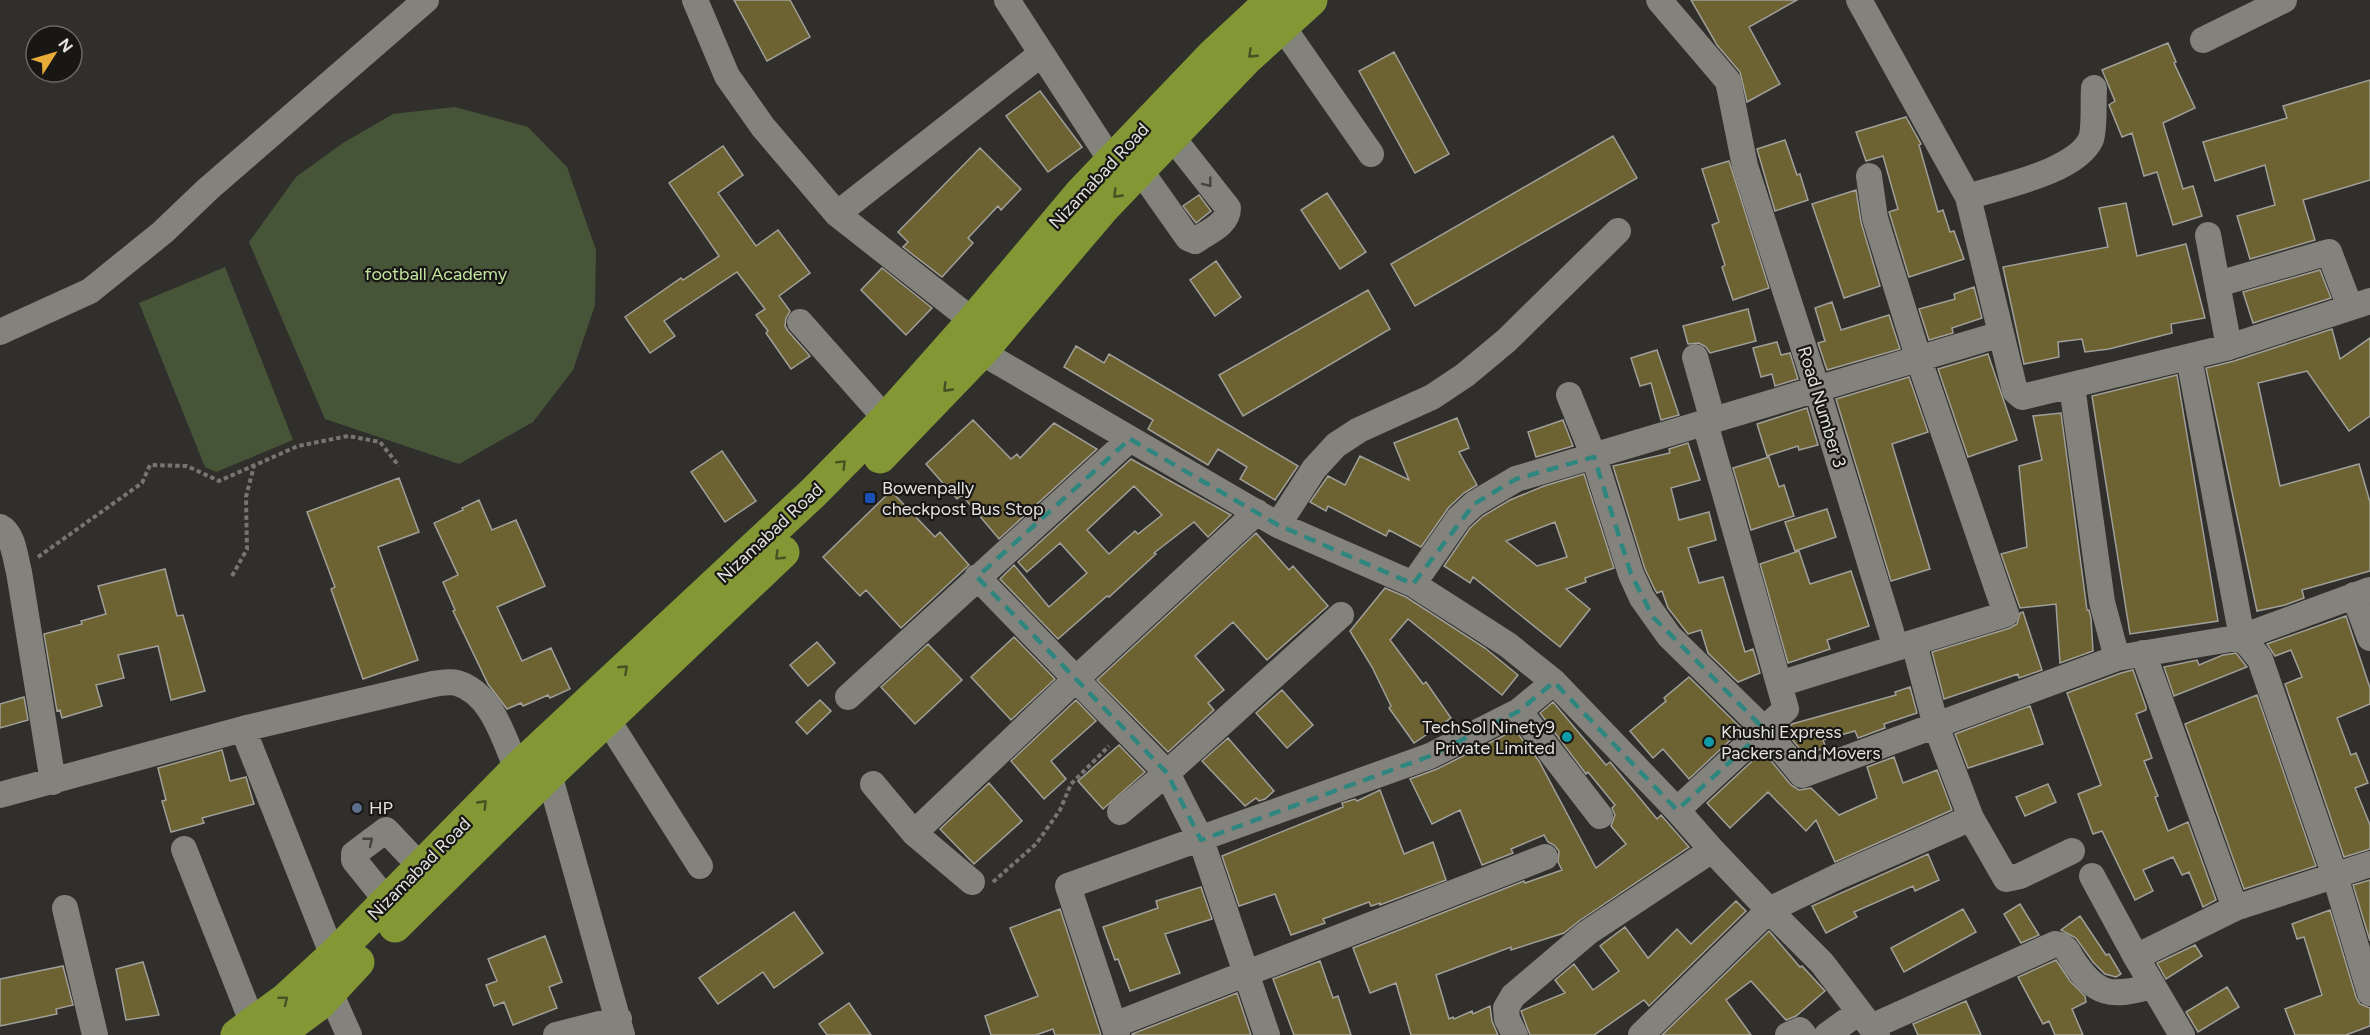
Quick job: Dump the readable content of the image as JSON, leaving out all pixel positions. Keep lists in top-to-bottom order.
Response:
{
  "streets": {
    "highway": ["Nizamabad Road"],
    "street": ["Road Number 3"]
  },
  "parks": ["football Academy"],
  "places": {
    "transit": ["Bowenpally checkpost Bus Stop"],
    "other": ["TechSol Ninety9 Private Limited", "Khushi Express Packers and Movers", "HP"]
  },
  "north": "top right"
}
